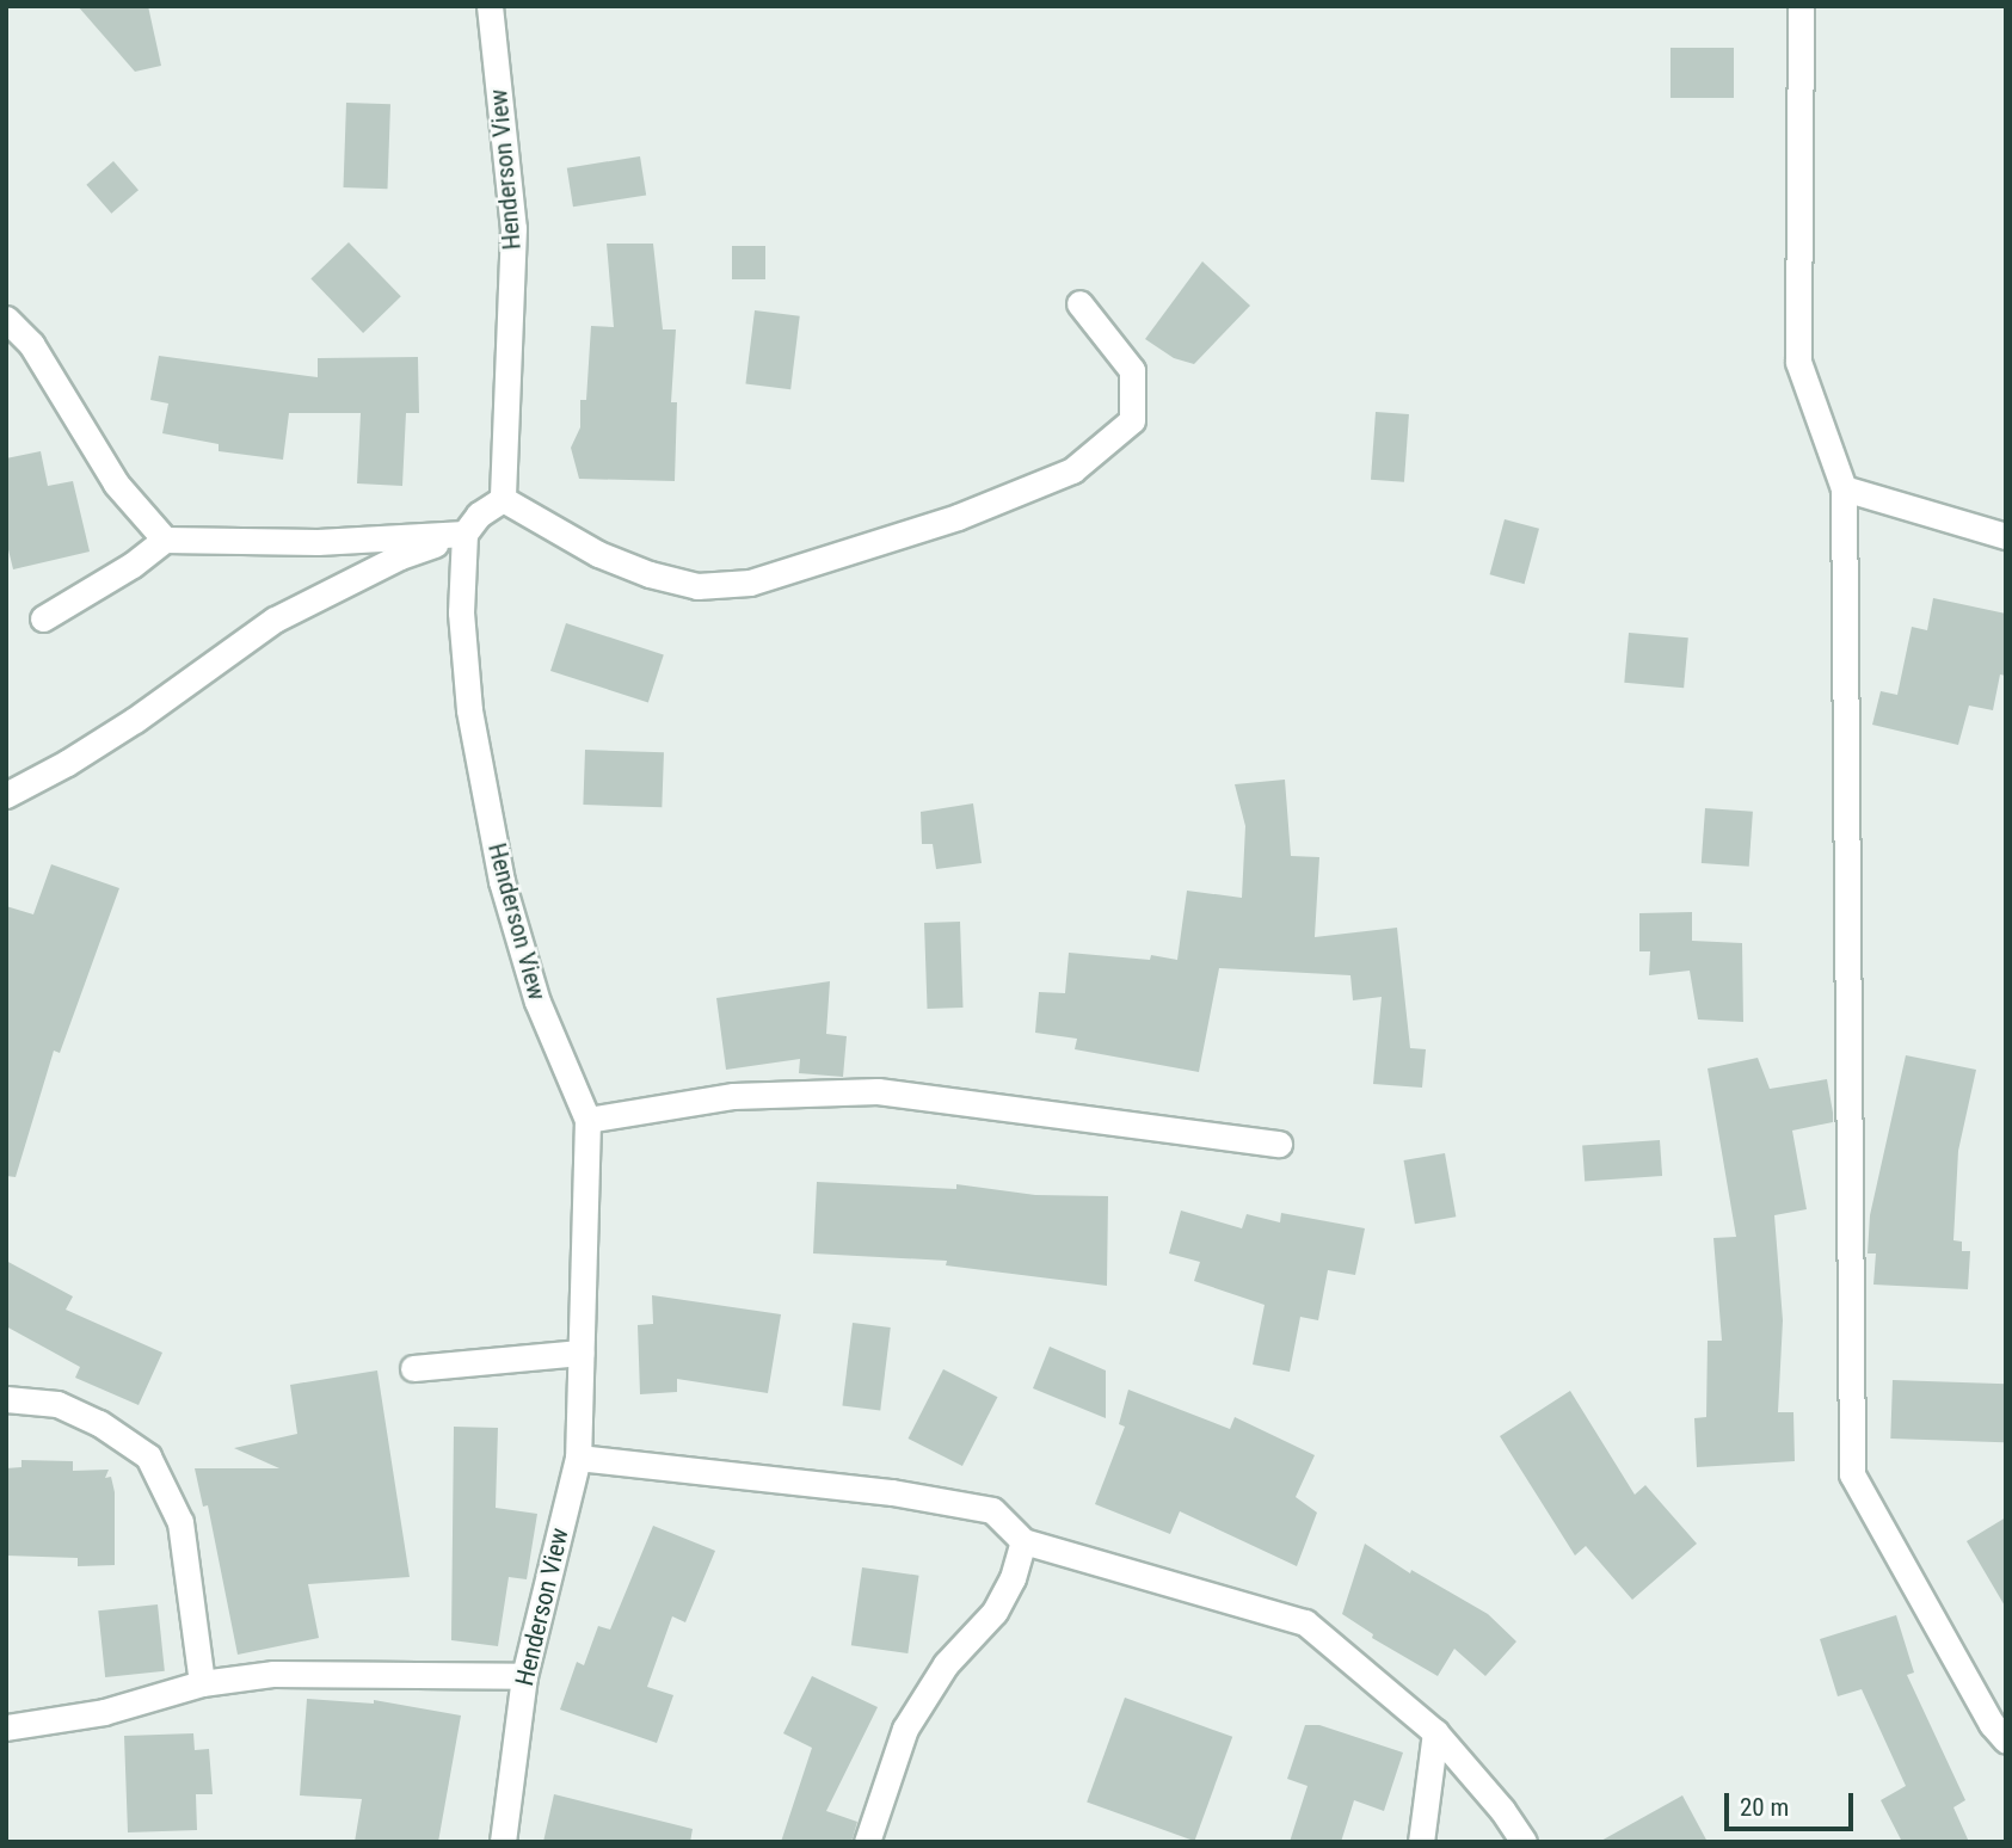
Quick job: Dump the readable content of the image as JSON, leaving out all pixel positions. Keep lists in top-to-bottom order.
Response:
{
  "streets": {
    "street": ["Henderson View"]
  },
  "scale_bar": "20 m"
}
